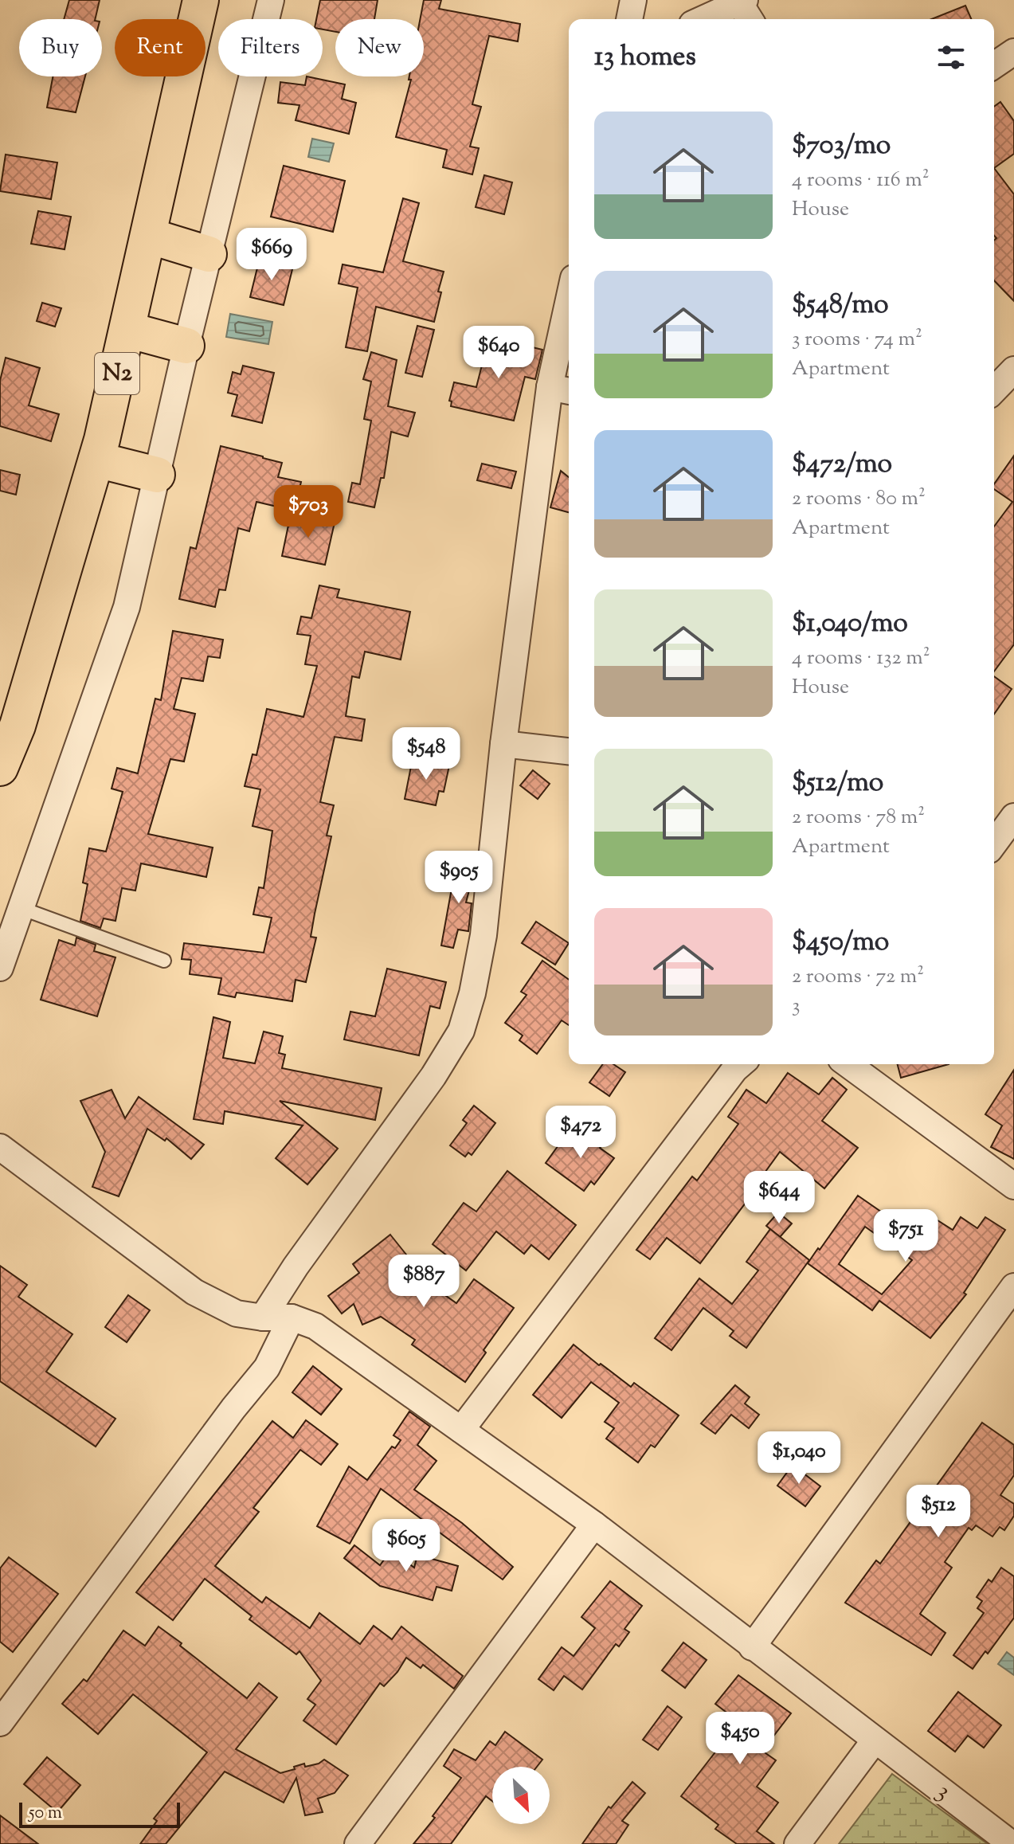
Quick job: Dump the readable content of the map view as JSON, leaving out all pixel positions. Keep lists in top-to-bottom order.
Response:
{
  "streets": {
    "main road": ["N2"],
    "street": ["3"]
  },
  "scale_bar": "50 m",
  "north": "bottom right",
  "page": {
    "chip": [
      "Buy",
      "Rent",
      "Filters",
      "New"
    ],
    "heading": "13 homes",
    "list": [
      {
        "name": "$703/mo",
        "note": "4 rooms · 116 m² · House"
      },
      {
        "name": "$548/mo",
        "note": "3 rooms · 74 m² · Apartment"
      },
      {
        "name": "$472/mo",
        "note": "2 rooms · 80 m² · Apartment"
      },
      {
        "name": "$1,040/mo",
        "note": "4 rooms · 132 m² · House"
      },
      {
        "name": "$512/mo",
        "note": "2 rooms · 78 m² · Apartment"
      },
      {
        "name": "$450/mo",
        "note": "2 rooms · 72 m² · 3"
      }
    ],
    "price": [
      "$669",
      "$640",
      "$703",
      "$548",
      "$905",
      "$472",
      "$644",
      "$751",
      "$887",
      "$1,040",
      "$512",
      "$605",
      "$450"
    ],
    "scale": "50 m"
  }
}
